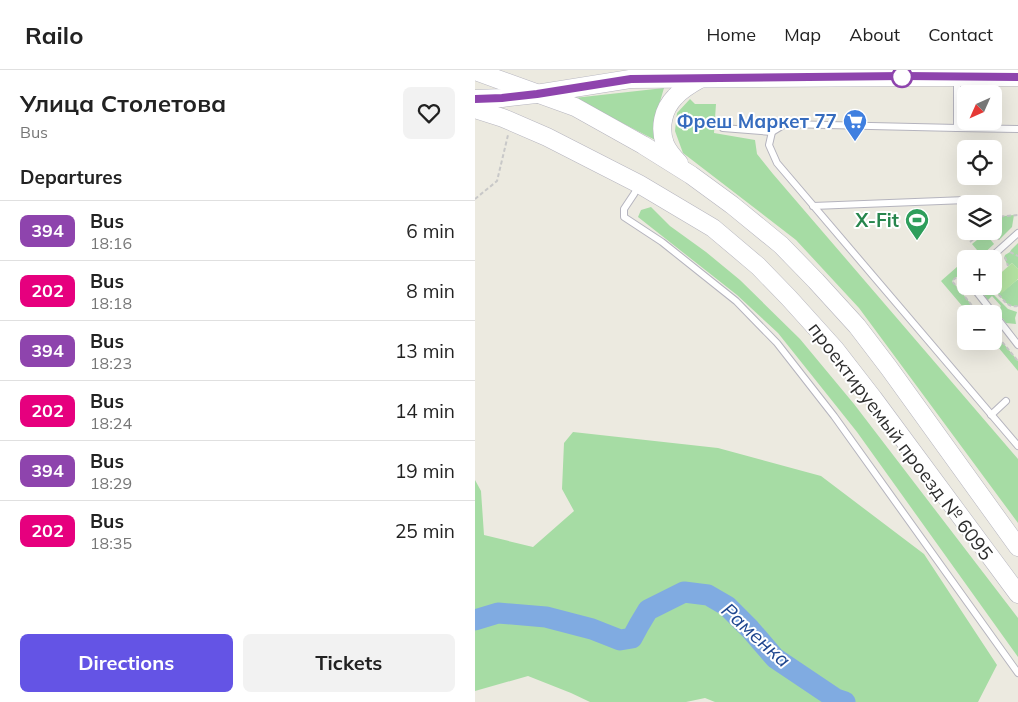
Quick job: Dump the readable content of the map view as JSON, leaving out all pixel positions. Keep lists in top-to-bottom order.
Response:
{
  "streets": {
    "main road": ["проектируемый проезд № 6095"]
  },
  "water": ["Раменка"],
  "places": {
    "supermarket": ["Фреш Маркет 77"],
    "sports": ["X-Fit"]
  },
  "lines": ["bus line 394"],
  "north": "bottom left",
  "page": {
    "header": "Railo",
    "nav": [
      "Home",
      "Map",
      "About",
      "Contact"
    ],
    "heading": [
      ["Улица Столетова", "Bus"],
      "Departures"
    ],
    "map_buttons": ["+", "−"],
    "list": [
      {
        "mark": "394",
        "name": "Bus",
        "note": "18:16",
        "value": "6 min"
      },
      {
        "mark": "202",
        "name": "Bus",
        "note": "18:18",
        "value": "8 min"
      },
      {
        "mark": "394",
        "name": "Bus",
        "note": "18:23",
        "value": "13 min"
      },
      {
        "mark": "202",
        "name": "Bus",
        "note": "18:24",
        "value": "14 min"
      },
      {
        "mark": "394",
        "name": "Bus",
        "note": "18:29",
        "value": "19 min"
      },
      {
        "mark": "202",
        "name": "Bus",
        "note": "18:35",
        "value": "25 min"
      }
    ],
    "buttons": ["Directions", "Tickets"]
  }
}
